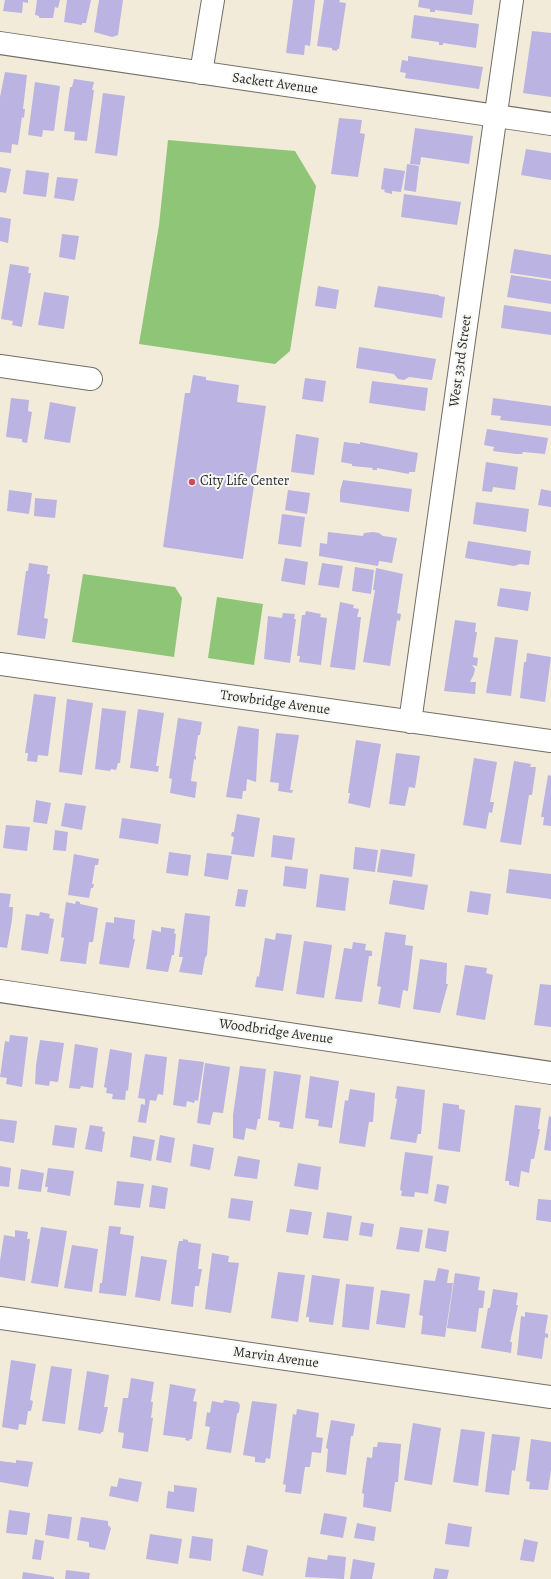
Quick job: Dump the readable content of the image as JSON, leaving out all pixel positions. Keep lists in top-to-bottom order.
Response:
{
  "streets": {
    "street": [
      "Sackett Avenue",
      "West 33rd Street",
      "Trowbridge Avenue",
      "Woodbridge Avenue",
      "Marvin Avenue"
    ]
  },
  "crossings": [
    ["Sackett Avenue", "West 33rd Street"],
    ["West 33rd Street", "Trowbridge Avenue"]
  ],
  "places": ["City Life Center"]
}
